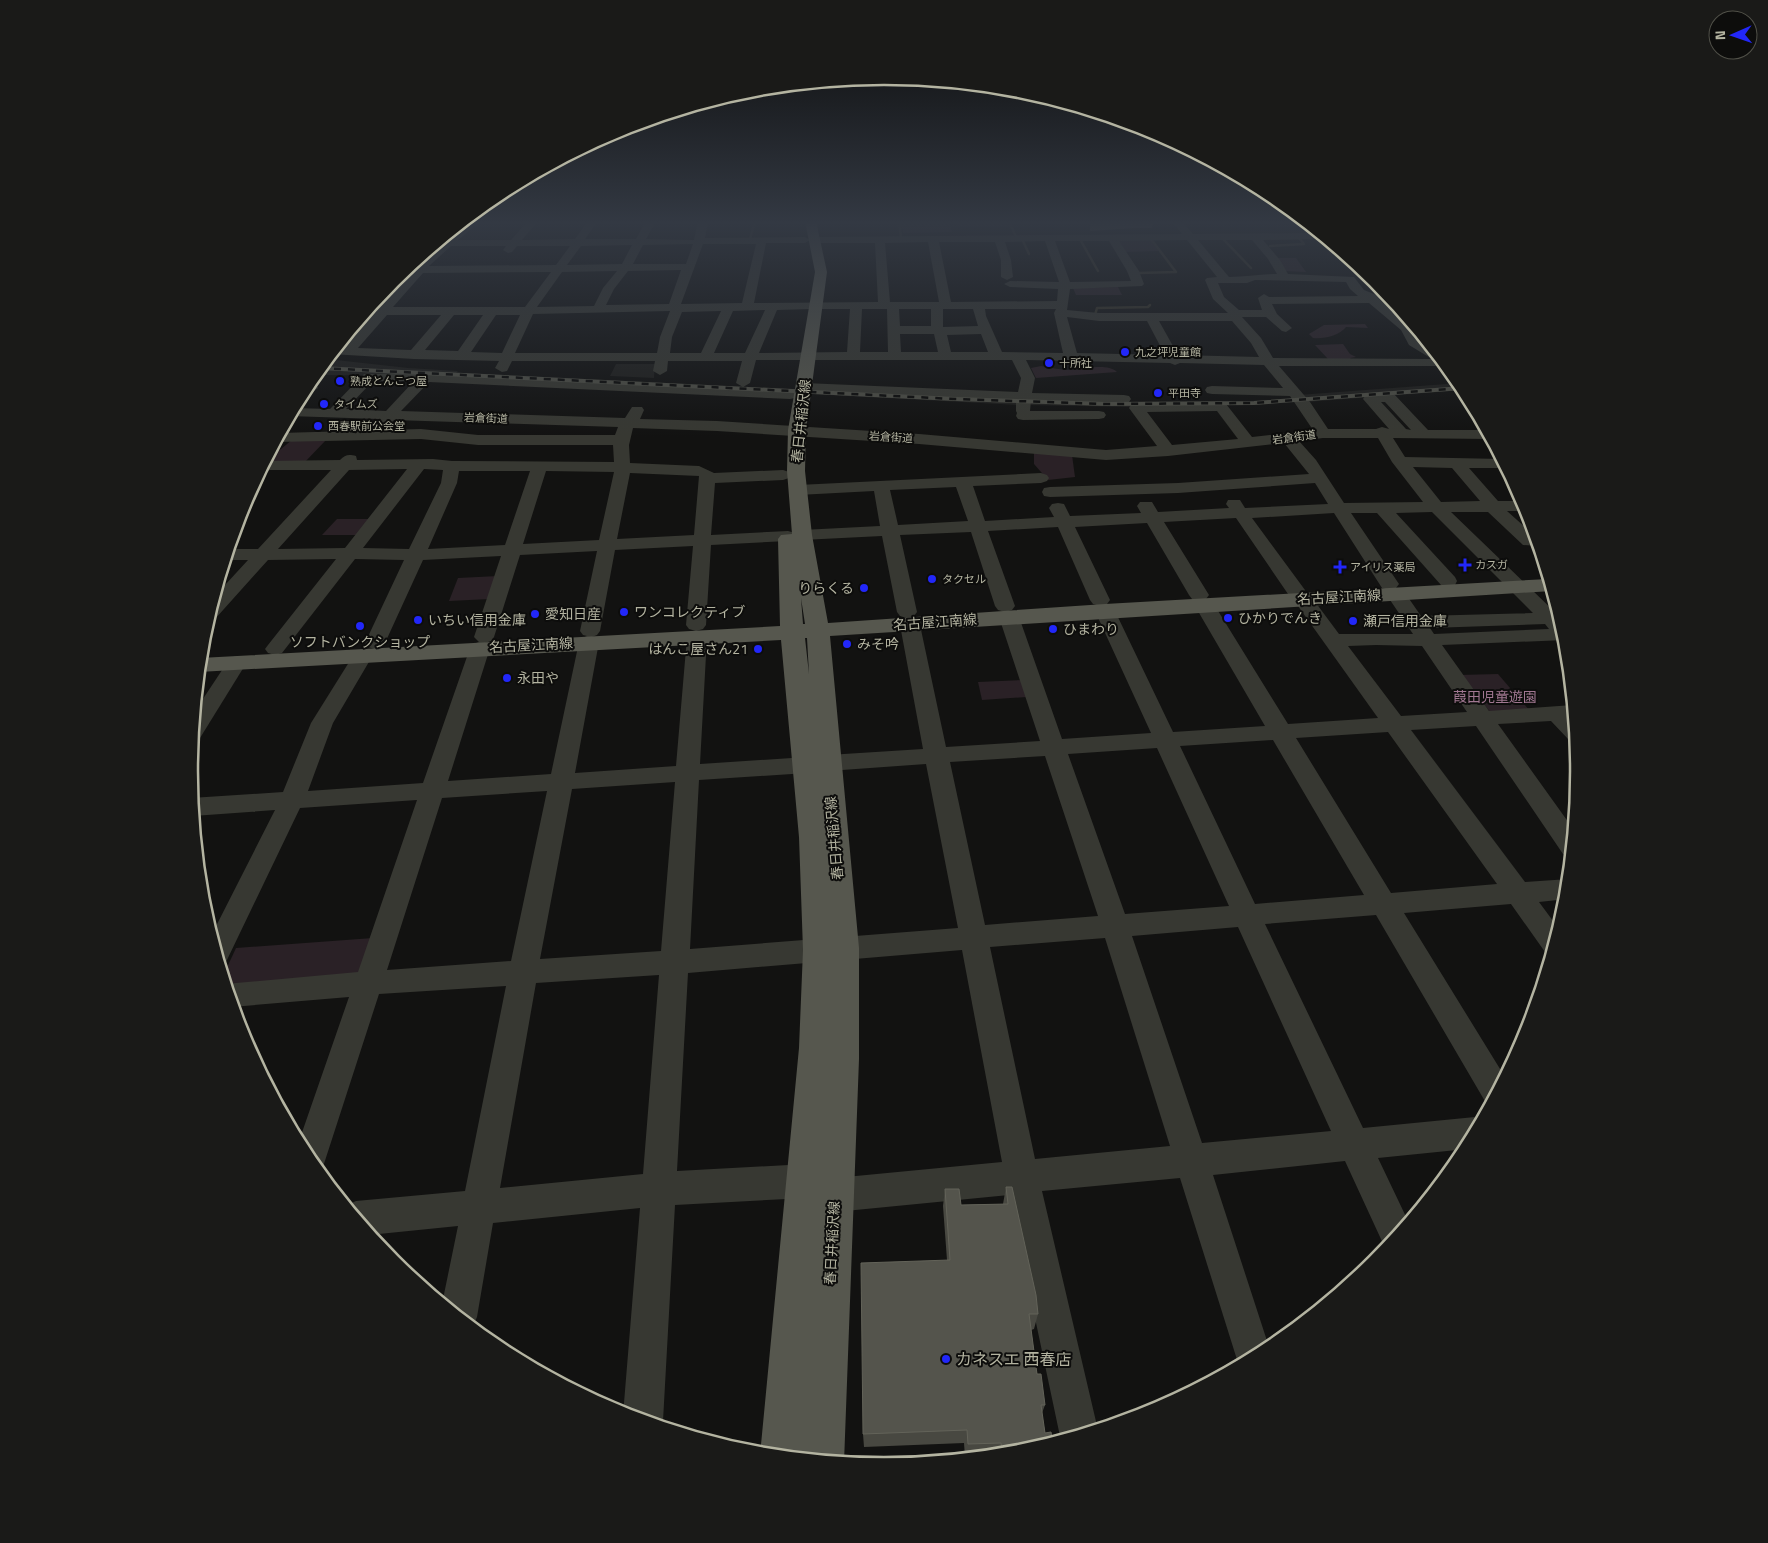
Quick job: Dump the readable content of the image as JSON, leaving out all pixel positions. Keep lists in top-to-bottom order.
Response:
{
  "streets": {
    "main road": ["春日井稲沢線", "名古屋江南線"],
    "street": ["岩倉街道"]
  },
  "crossings": [
    ["岩倉街道", "春日井稲沢線"],
    ["春日井稲沢線", "名古屋江南線"]
  ],
  "parks": ["葭田児童遊園"],
  "places": {
    "other": [
      "九之坪児童館",
      "十所社",
      "熟成とんこつ屋",
      "平田寺",
      "タイムズ",
      "西春駅前公会堂",
      "タクセル",
      "りらくる",
      "ワンコレクティブ",
      "愛知日産",
      "ひかりでんき",
      "いちい信用金庫",
      "瀬戸信用金庫",
      "ソフトバンクショップ",
      "ひまわり",
      "みそ吟",
      "はんこ屋さん21",
      "永田や",
      "カネスエ 西春店"
    ],
    "health": ["カスガ", "アイリス薬局"]
  },
  "north": "left"
}
